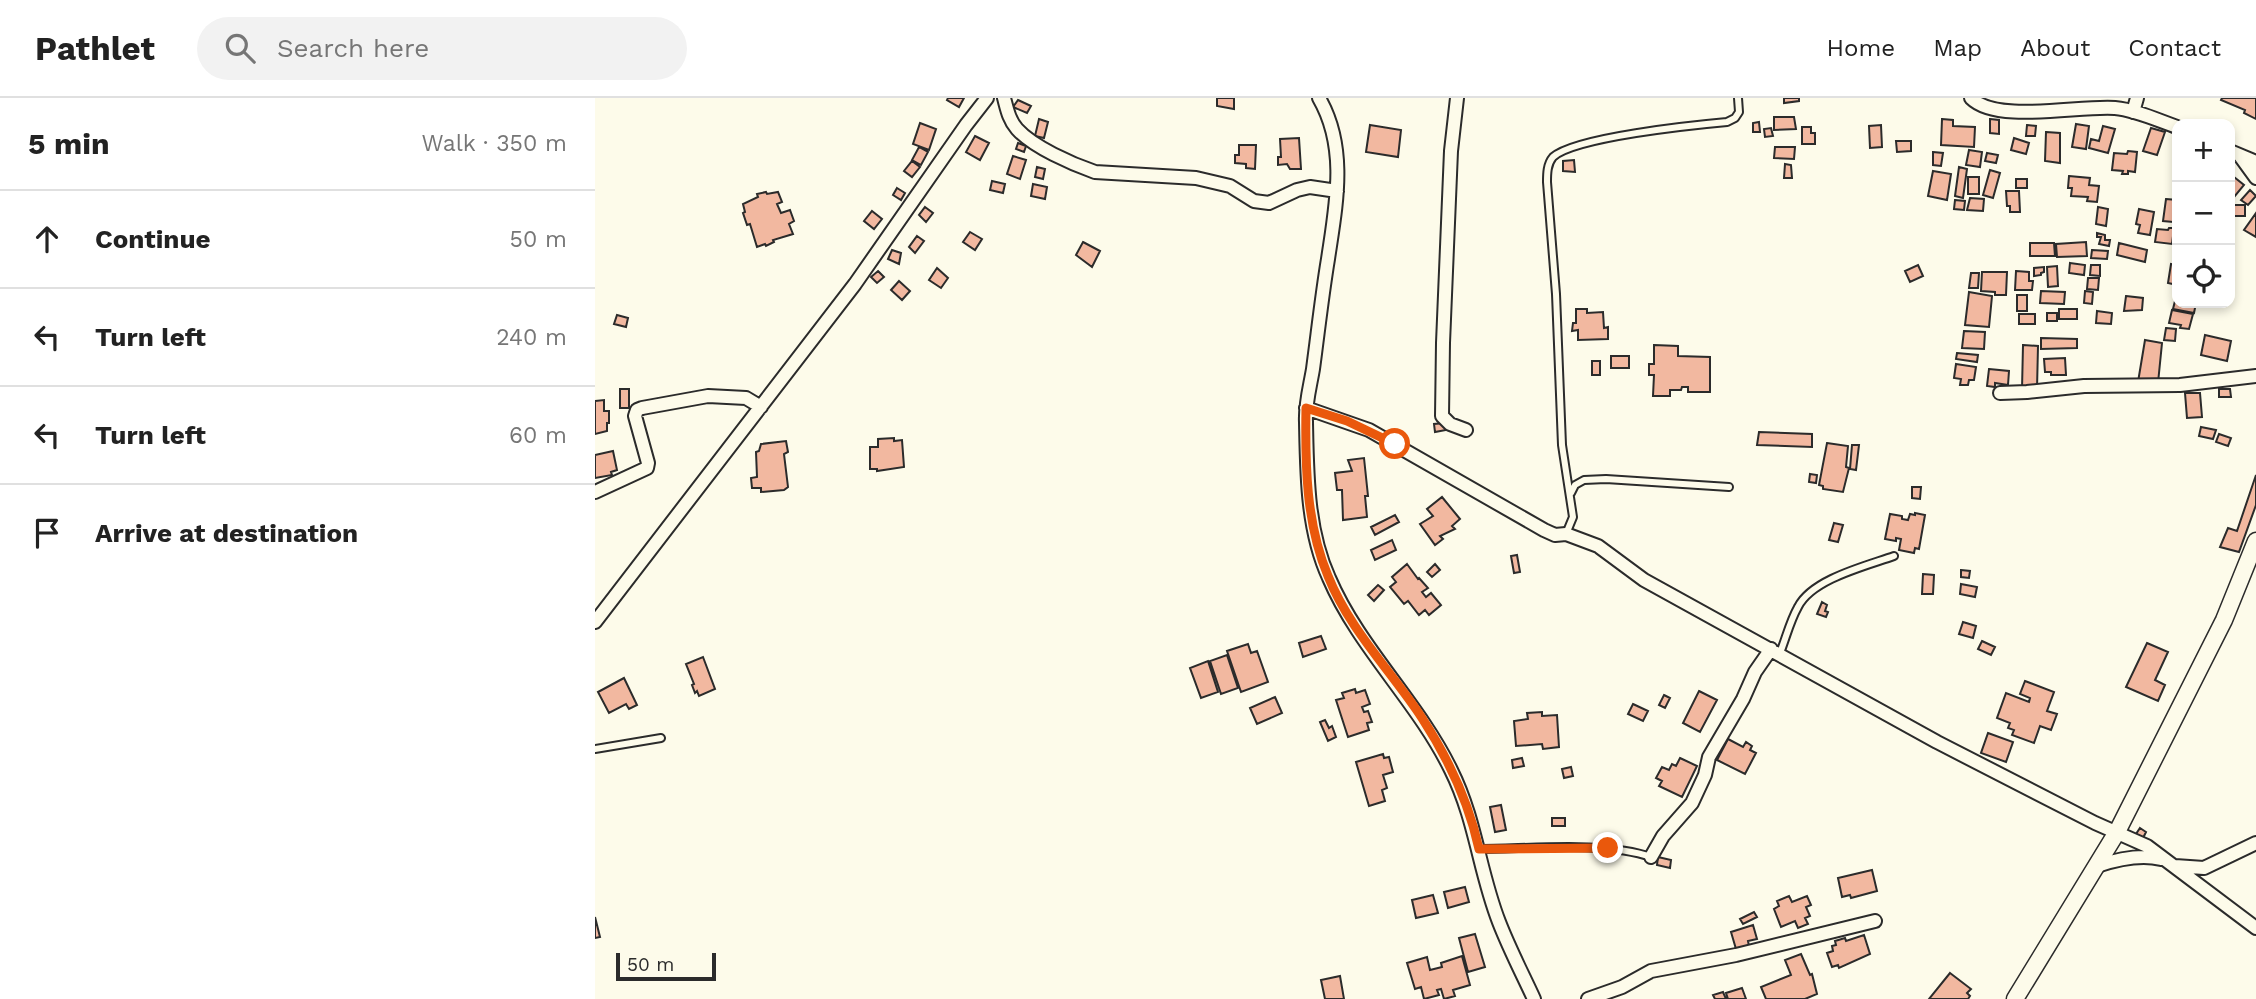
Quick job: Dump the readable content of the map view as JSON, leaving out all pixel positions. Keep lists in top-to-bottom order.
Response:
{
  "scale_bar": "50 m",
  "page": {
    "header": "Pathlet",
    "search": "Search here",
    "nav": [
      "Home",
      "Map",
      "About",
      "Contact"
    ],
    "heading": ["5 min", "Walk · 350 m"],
    "map_buttons": ["+", "−"],
    "list": [
      ["Continue", "50 m"],
      ["Turn left", "240 m"],
      ["Turn left", "60 m"],
      "Arrive at destination"
    ],
    "scale": "50 m"
  }
}
